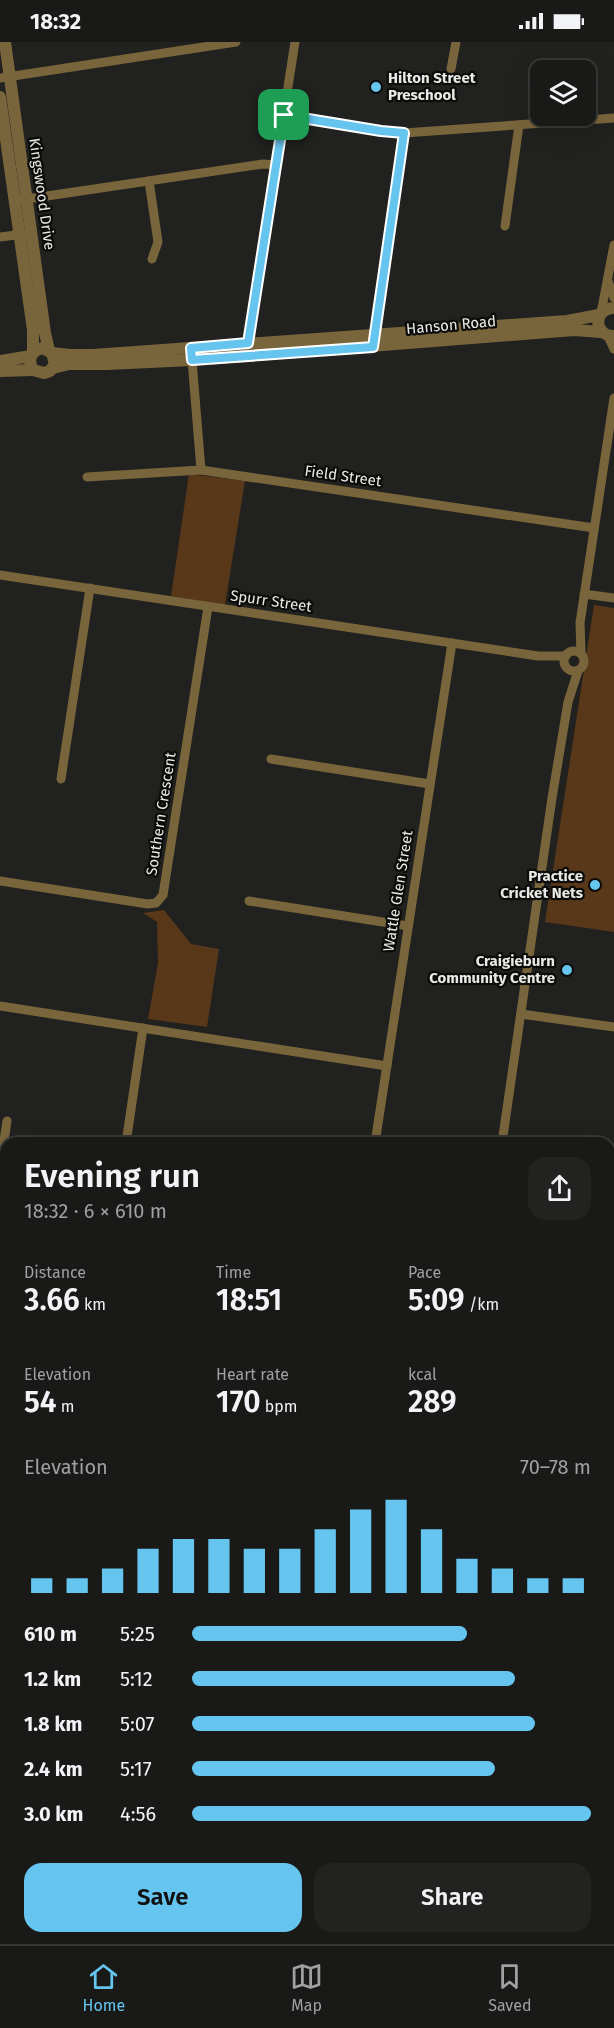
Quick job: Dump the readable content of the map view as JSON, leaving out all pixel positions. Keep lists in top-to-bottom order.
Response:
{
  "streets": {
    "street": [
      "Kingswood Drive",
      "Hanson Road",
      "Field Street",
      "Spurr Street",
      "Southern Crescent",
      "Wattle Glen Street"
    ]
  },
  "crossings": [
    ["Kingswood Drive", "Hanson Road"],
    ["Spurr Street", "Southern Crescent"],
    ["Spurr Street", "Wattle Glen Street"]
  ],
  "places": ["Hilton Street Preschool", "Practice Cricket Nets", "Craigieburn Community Centre"],
  "page": {
    "status": "18:32",
    "heading": ["Evening run", "18:32 · 6 × 610 m"],
    "stats": [
      ["Distance", "3.66 km"],
      ["Time", "18:51"],
      ["Pace", "5:09 /km"],
      ["Elevation", "54 m"],
      ["Heart rate", "170 bpm"],
      ["kcal", "289"]
    ],
    "chart": ["Elevation", "70–78 m"],
    "list": [
      {
        "name": "610 m",
        "note": "5:25"
      },
      {
        "name": "1.2 km",
        "note": "5:12"
      },
      {
        "name": "1.8 km",
        "note": "5:07"
      },
      {
        "name": "2.4 km",
        "note": "5:17"
      },
      {
        "name": "3.0 km",
        "note": "4:56"
      }
    ],
    "buttons": ["Save", "Share"],
    "tabs": ["Home", "Map", "Saved"]
  }
}
